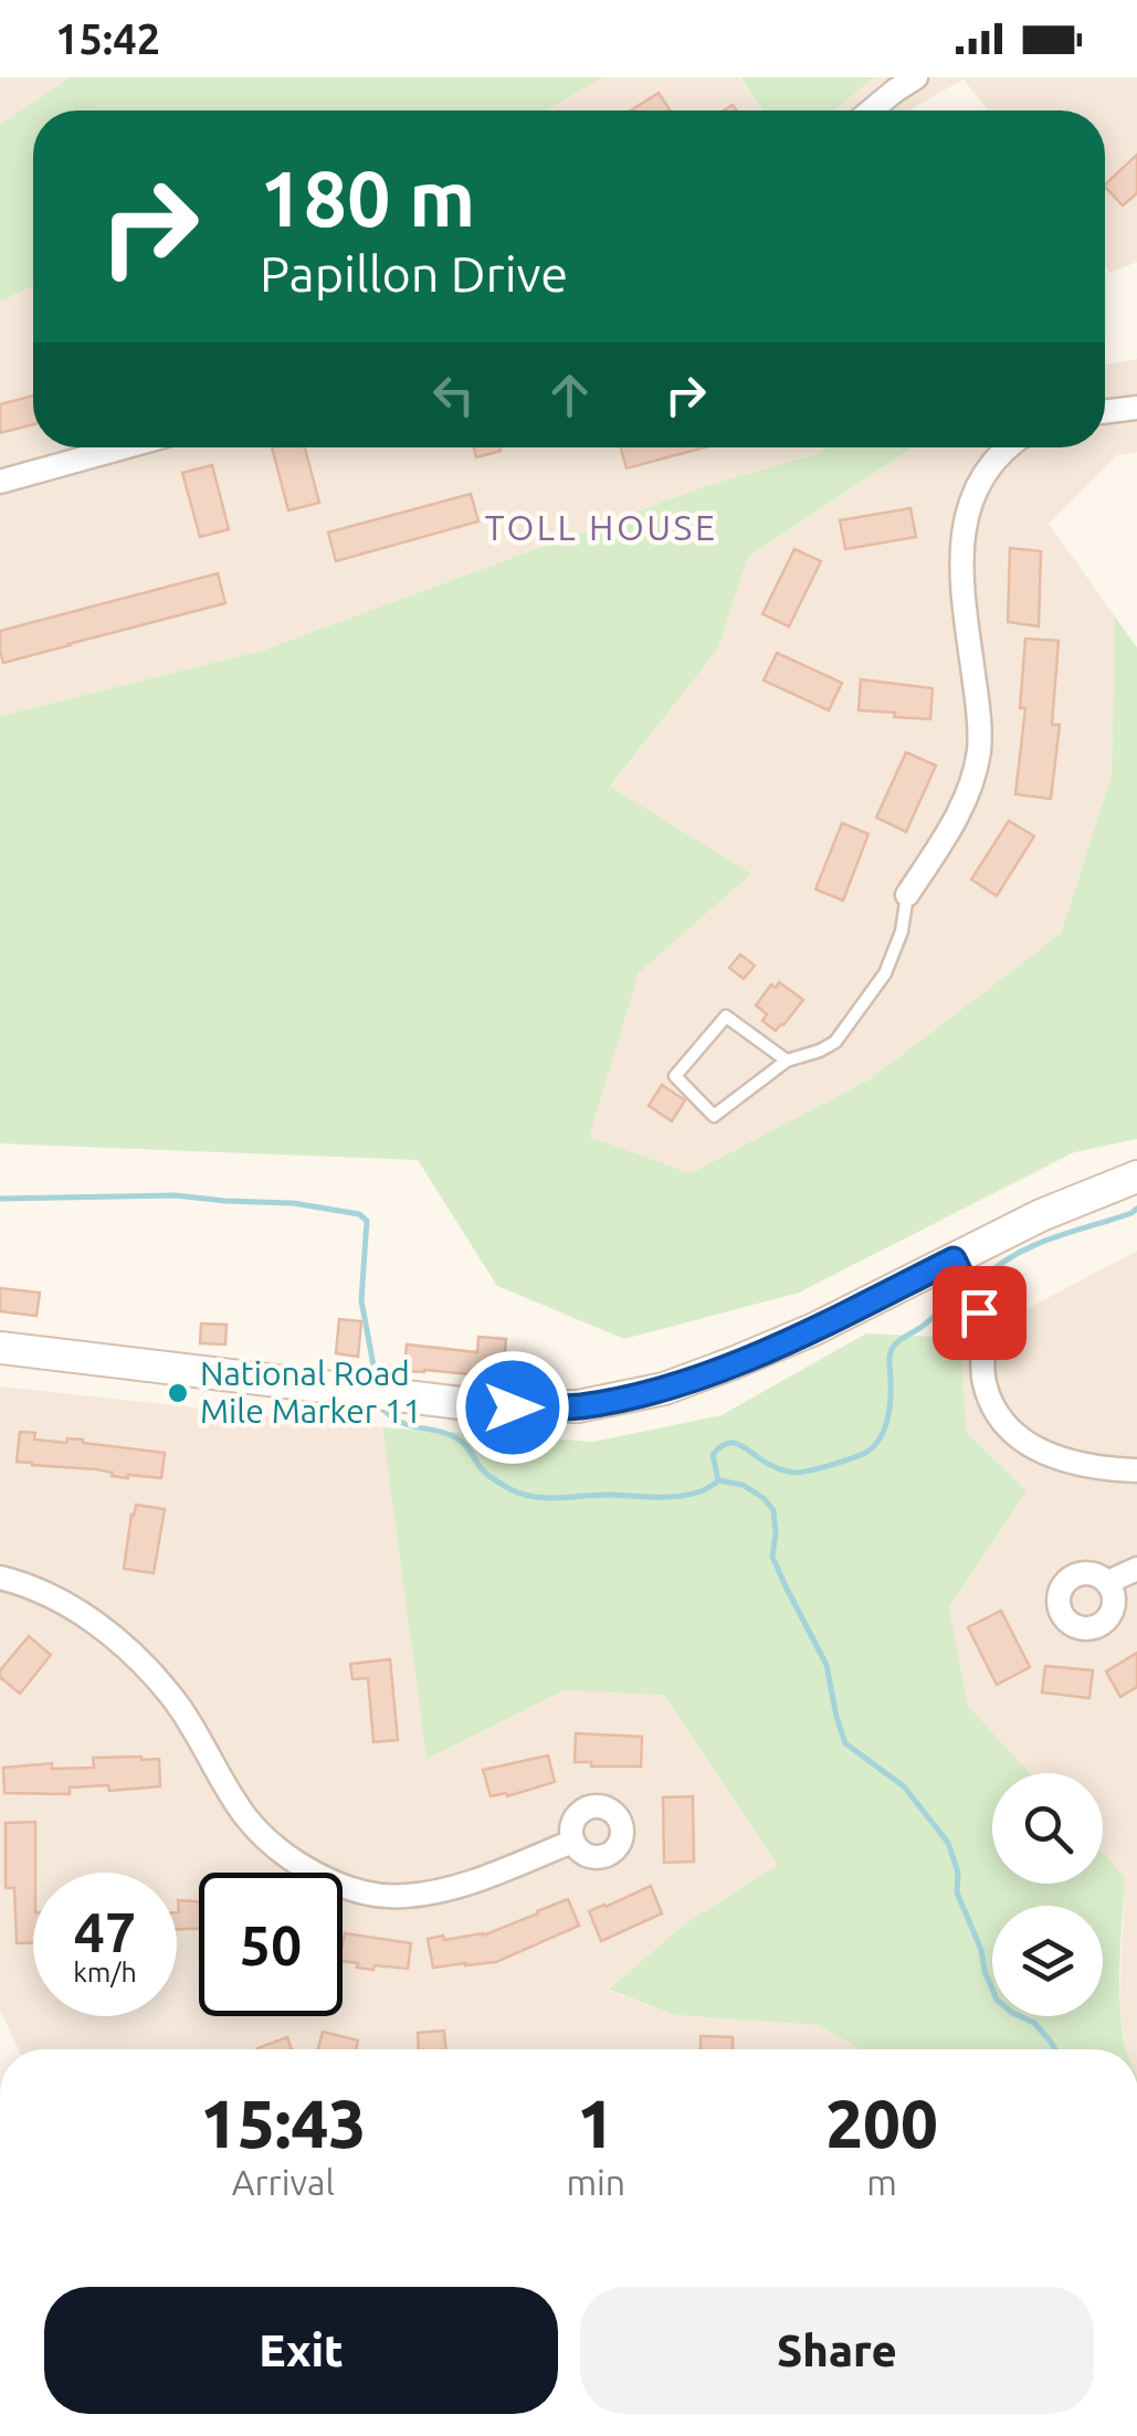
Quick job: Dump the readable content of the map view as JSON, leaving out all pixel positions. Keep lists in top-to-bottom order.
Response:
{
  "districts": ["TOLL HOUSE"],
  "places": ["National Road Mile Marker 11"],
  "page": {
    "status": "15:42",
    "turn": ["180 m", "Papillon Drive"],
    "speed": "47 km/h",
    "limit": "50",
    "eta": [
      "15:43",
      "Arrival",
      "1",
      "min",
      "200",
      "m"
    ],
    "buttons": ["Exit", "Share"]
  }
}
